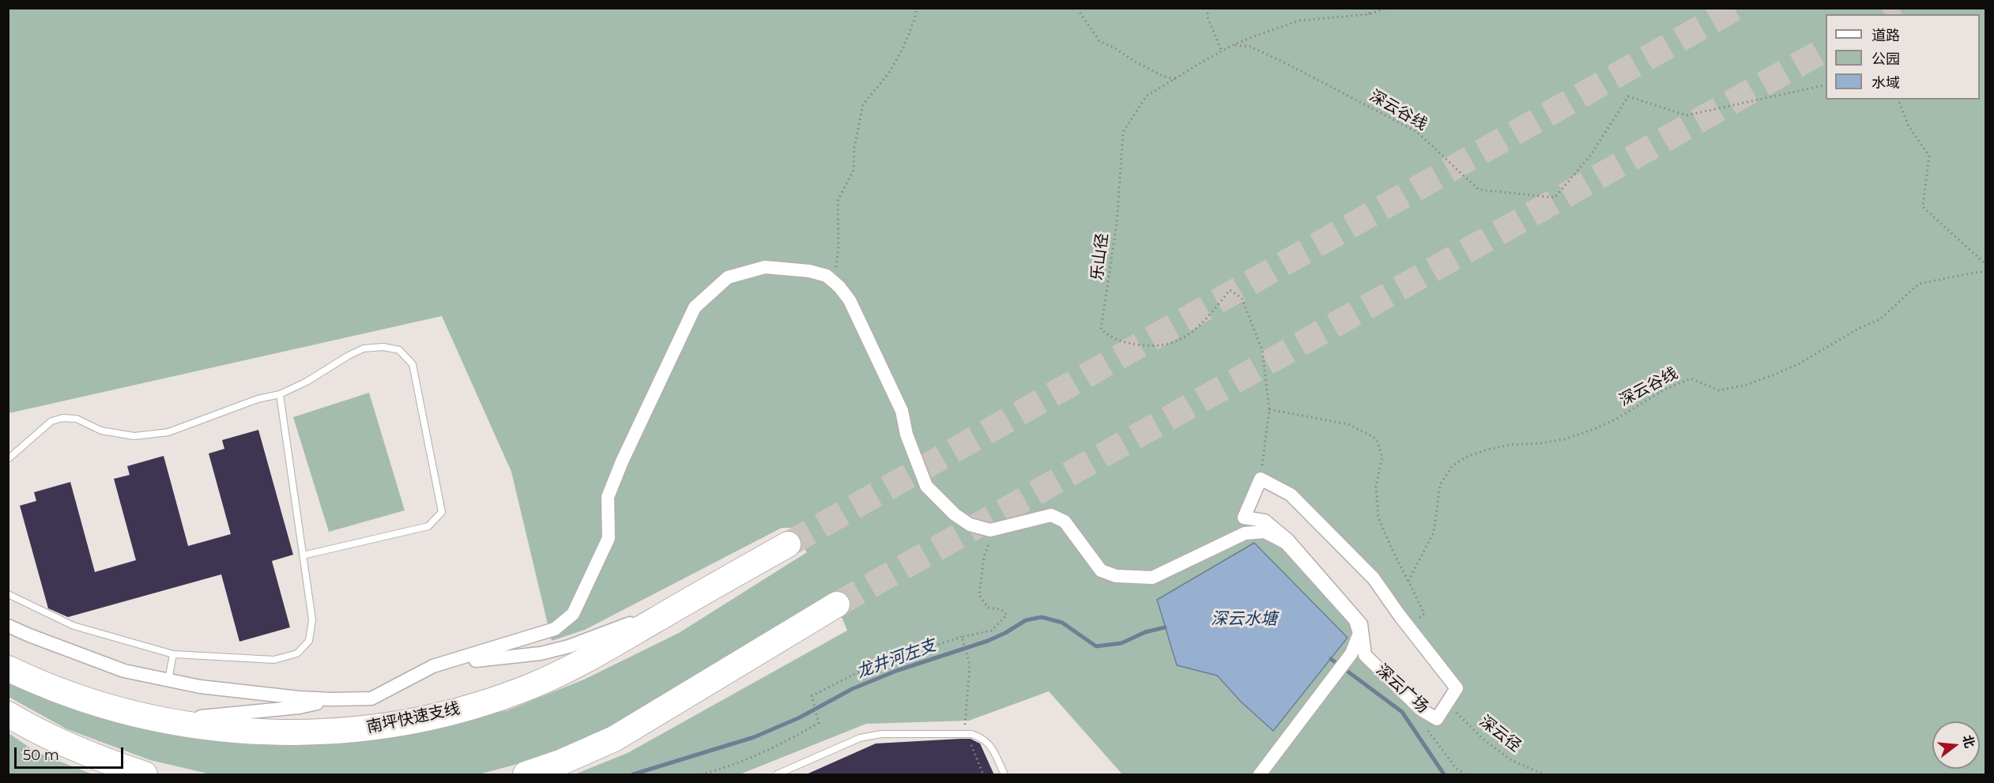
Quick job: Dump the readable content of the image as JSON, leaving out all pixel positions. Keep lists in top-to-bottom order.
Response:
{
  "streets": {
    "highway": ["南坪快速支线"],
    "street": ["深云广场"],
    "path": ["深云谷线", "乐山径", "深云径"]
  },
  "crossings": [
    ["深云谷线", "乐山径"],
    ["乐山径", "深云广场"],
    ["深云广场", "深云径"]
  ],
  "water": ["深云水塘", "龙井河左支"],
  "legend": ["道路", "公园", "水域"],
  "scale_bar": "50 m",
  "north": "right"
}
